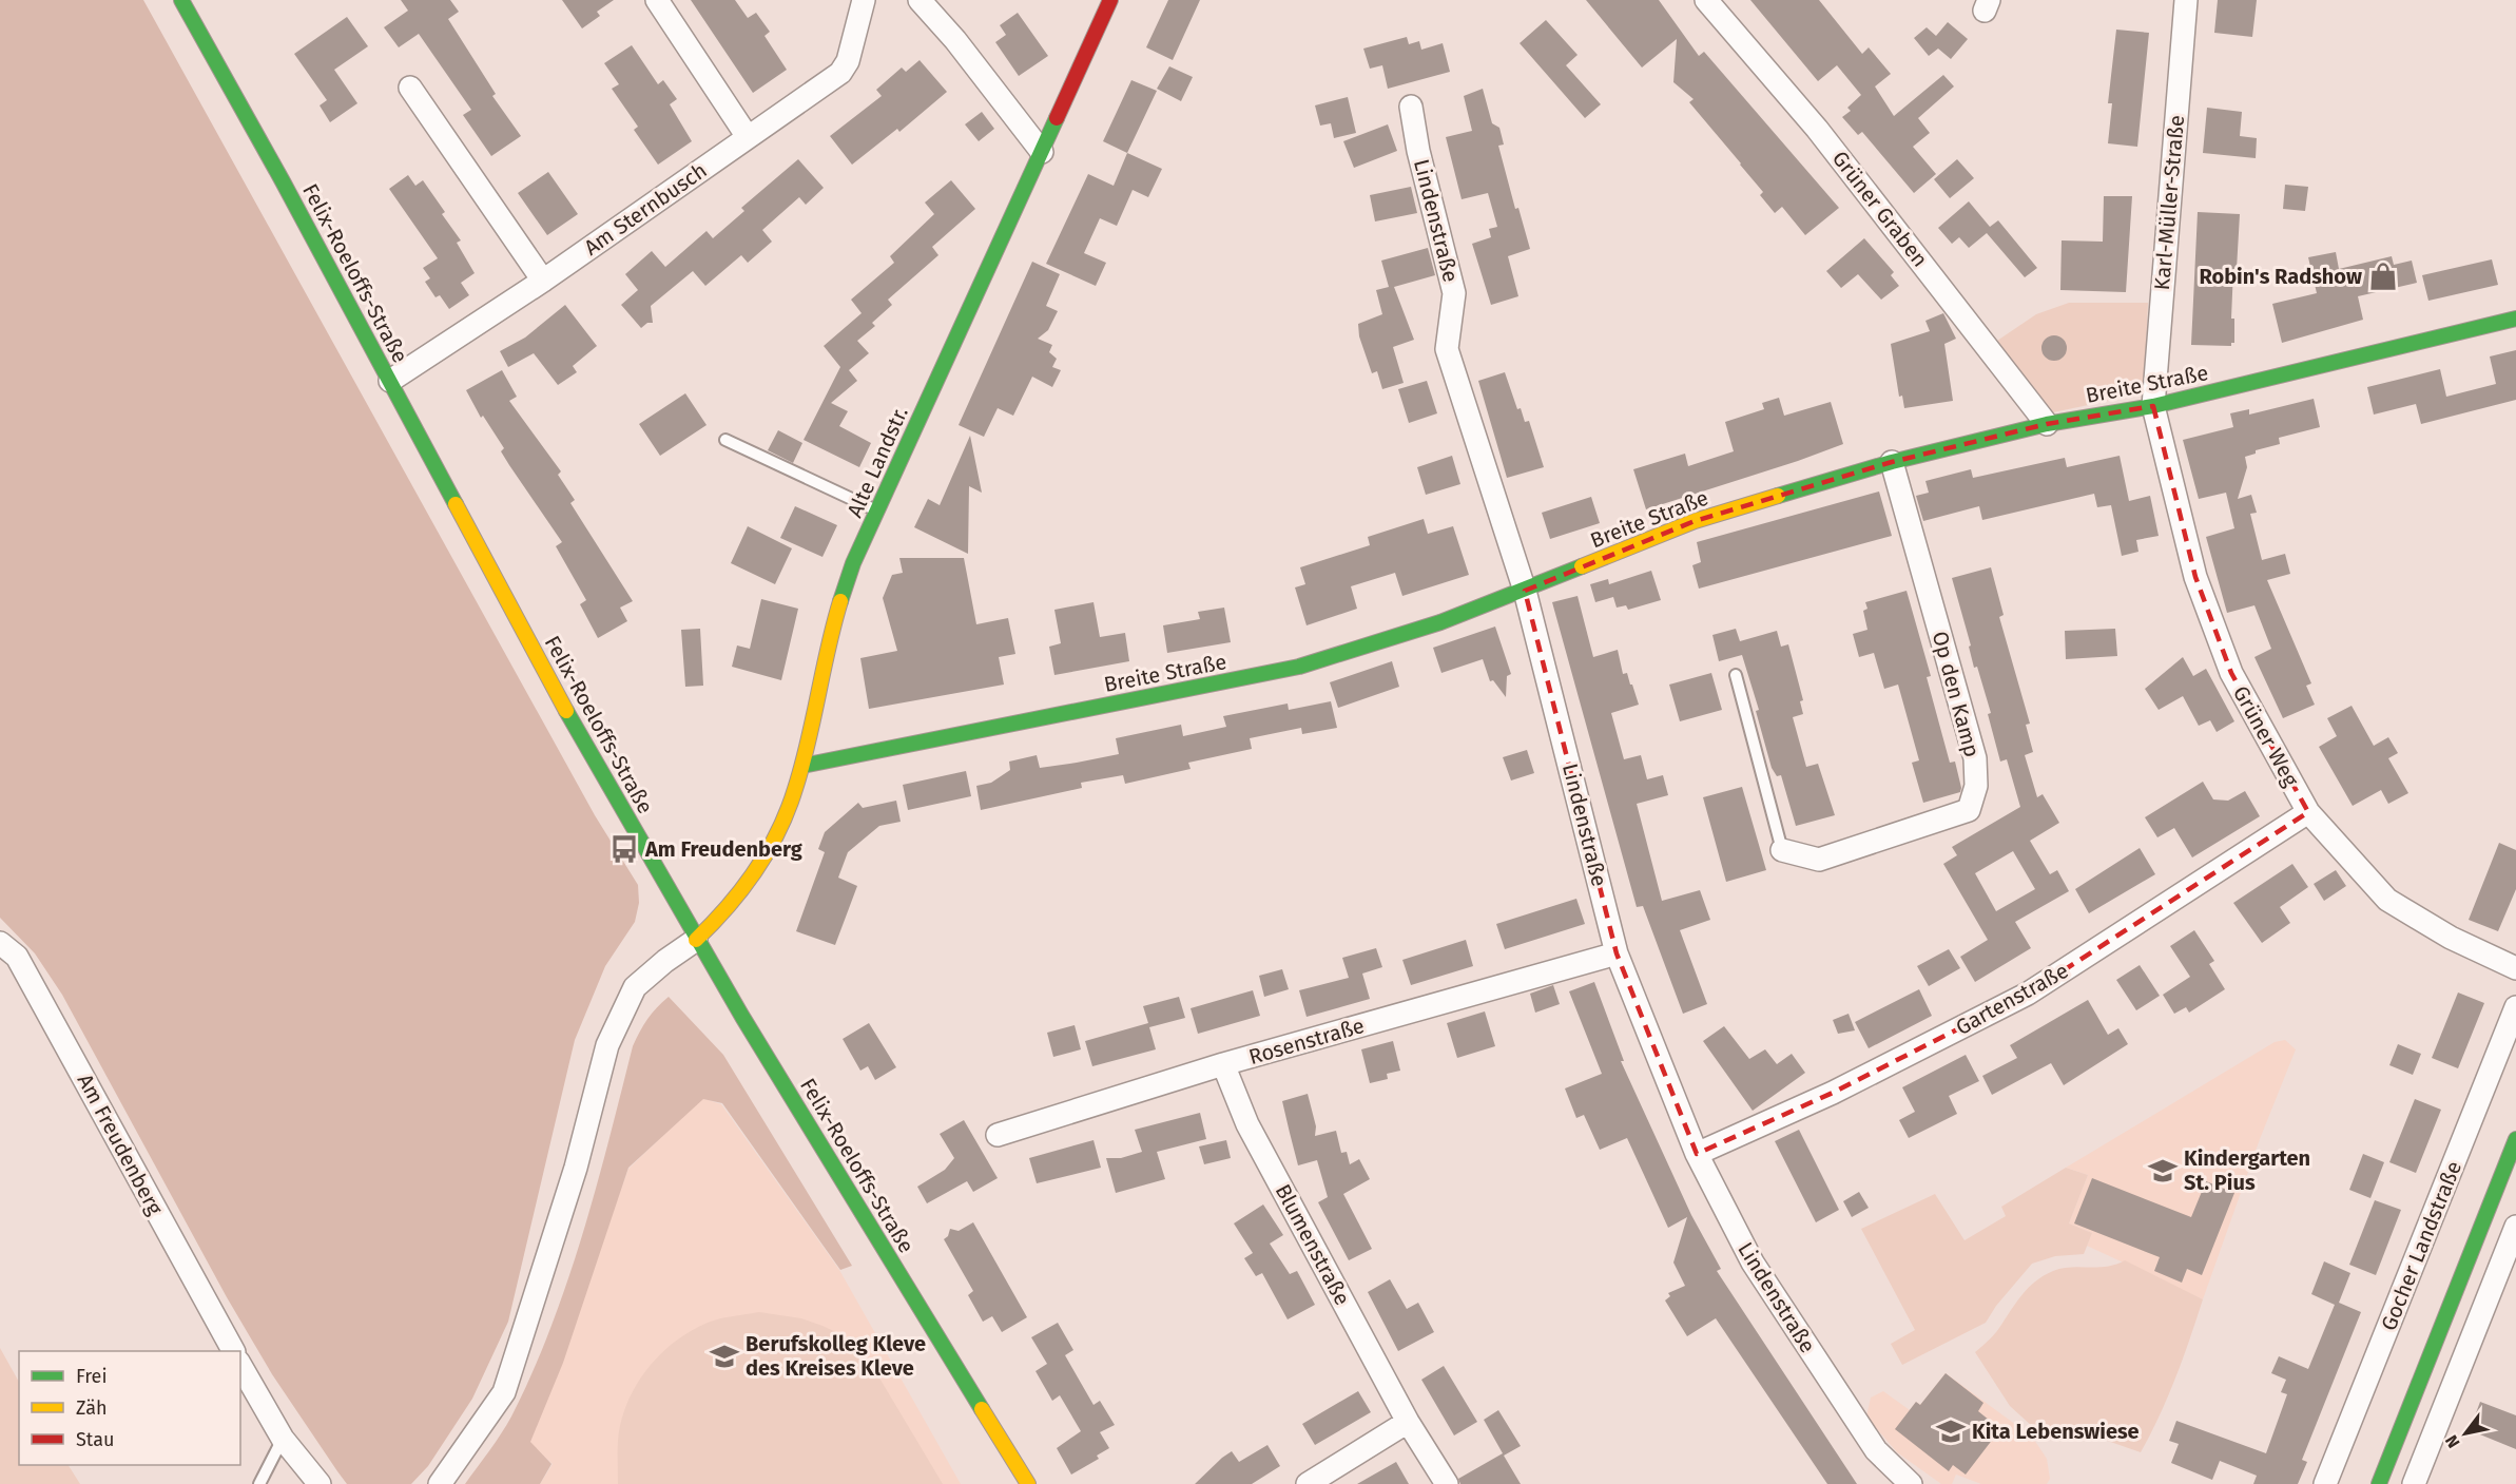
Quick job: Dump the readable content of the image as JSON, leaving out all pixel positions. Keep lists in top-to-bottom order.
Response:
{
  "streets": {
    "street": [
      "Karl-Müller-Straße",
      "Am Sternbusch",
      "Grüner Graben",
      "Lindenstraße",
      "Felix-Roeloffs-Straße",
      "Breite Straße",
      "Alte Landstr.",
      "Op den Kamp",
      "Grüner Weg",
      "Gartenstraße",
      "Rosenstraße",
      "Am Freudenberg",
      "Blumenstraße",
      "Gocher Landstraße"
    ]
  },
  "crossings": [
    ["Karl-Müller-Straße", "Breite Straße"],
    ["Karl-Müller-Straße", "Grüner Weg"],
    ["Am Sternbusch", "Felix-Roeloffs-Straße"],
    ["Grüner Graben", "Breite Straße"],
    ["Lindenstraße", "Breite Straße"],
    ["Lindenstraße", "Gartenstraße"],
    ["Lindenstraße", "Rosenstraße"],
    ["Felix-Roeloffs-Straße", "Alte Landstr."],
    ["Breite Straße", "Alte Landstr."],
    ["Breite Straße", "Op den Kamp"],
    ["Breite Straße", "Grüner Weg"],
    ["Grüner Weg", "Gartenstraße"],
    ["Rosenstraße", "Blumenstraße"]
  ],
  "places": {
    "shop": ["Robin's Radshow"],
    "bus stop": ["Am Freudenberg"],
    "school or university": ["Kindergarten St. Pius", "Berufskolleg Kleve des Kreises Kleve", "Kita Lebenswiese"]
  },
  "legend": ["Frei", "Zäh", "Stau"],
  "north": "bottom left"
}
